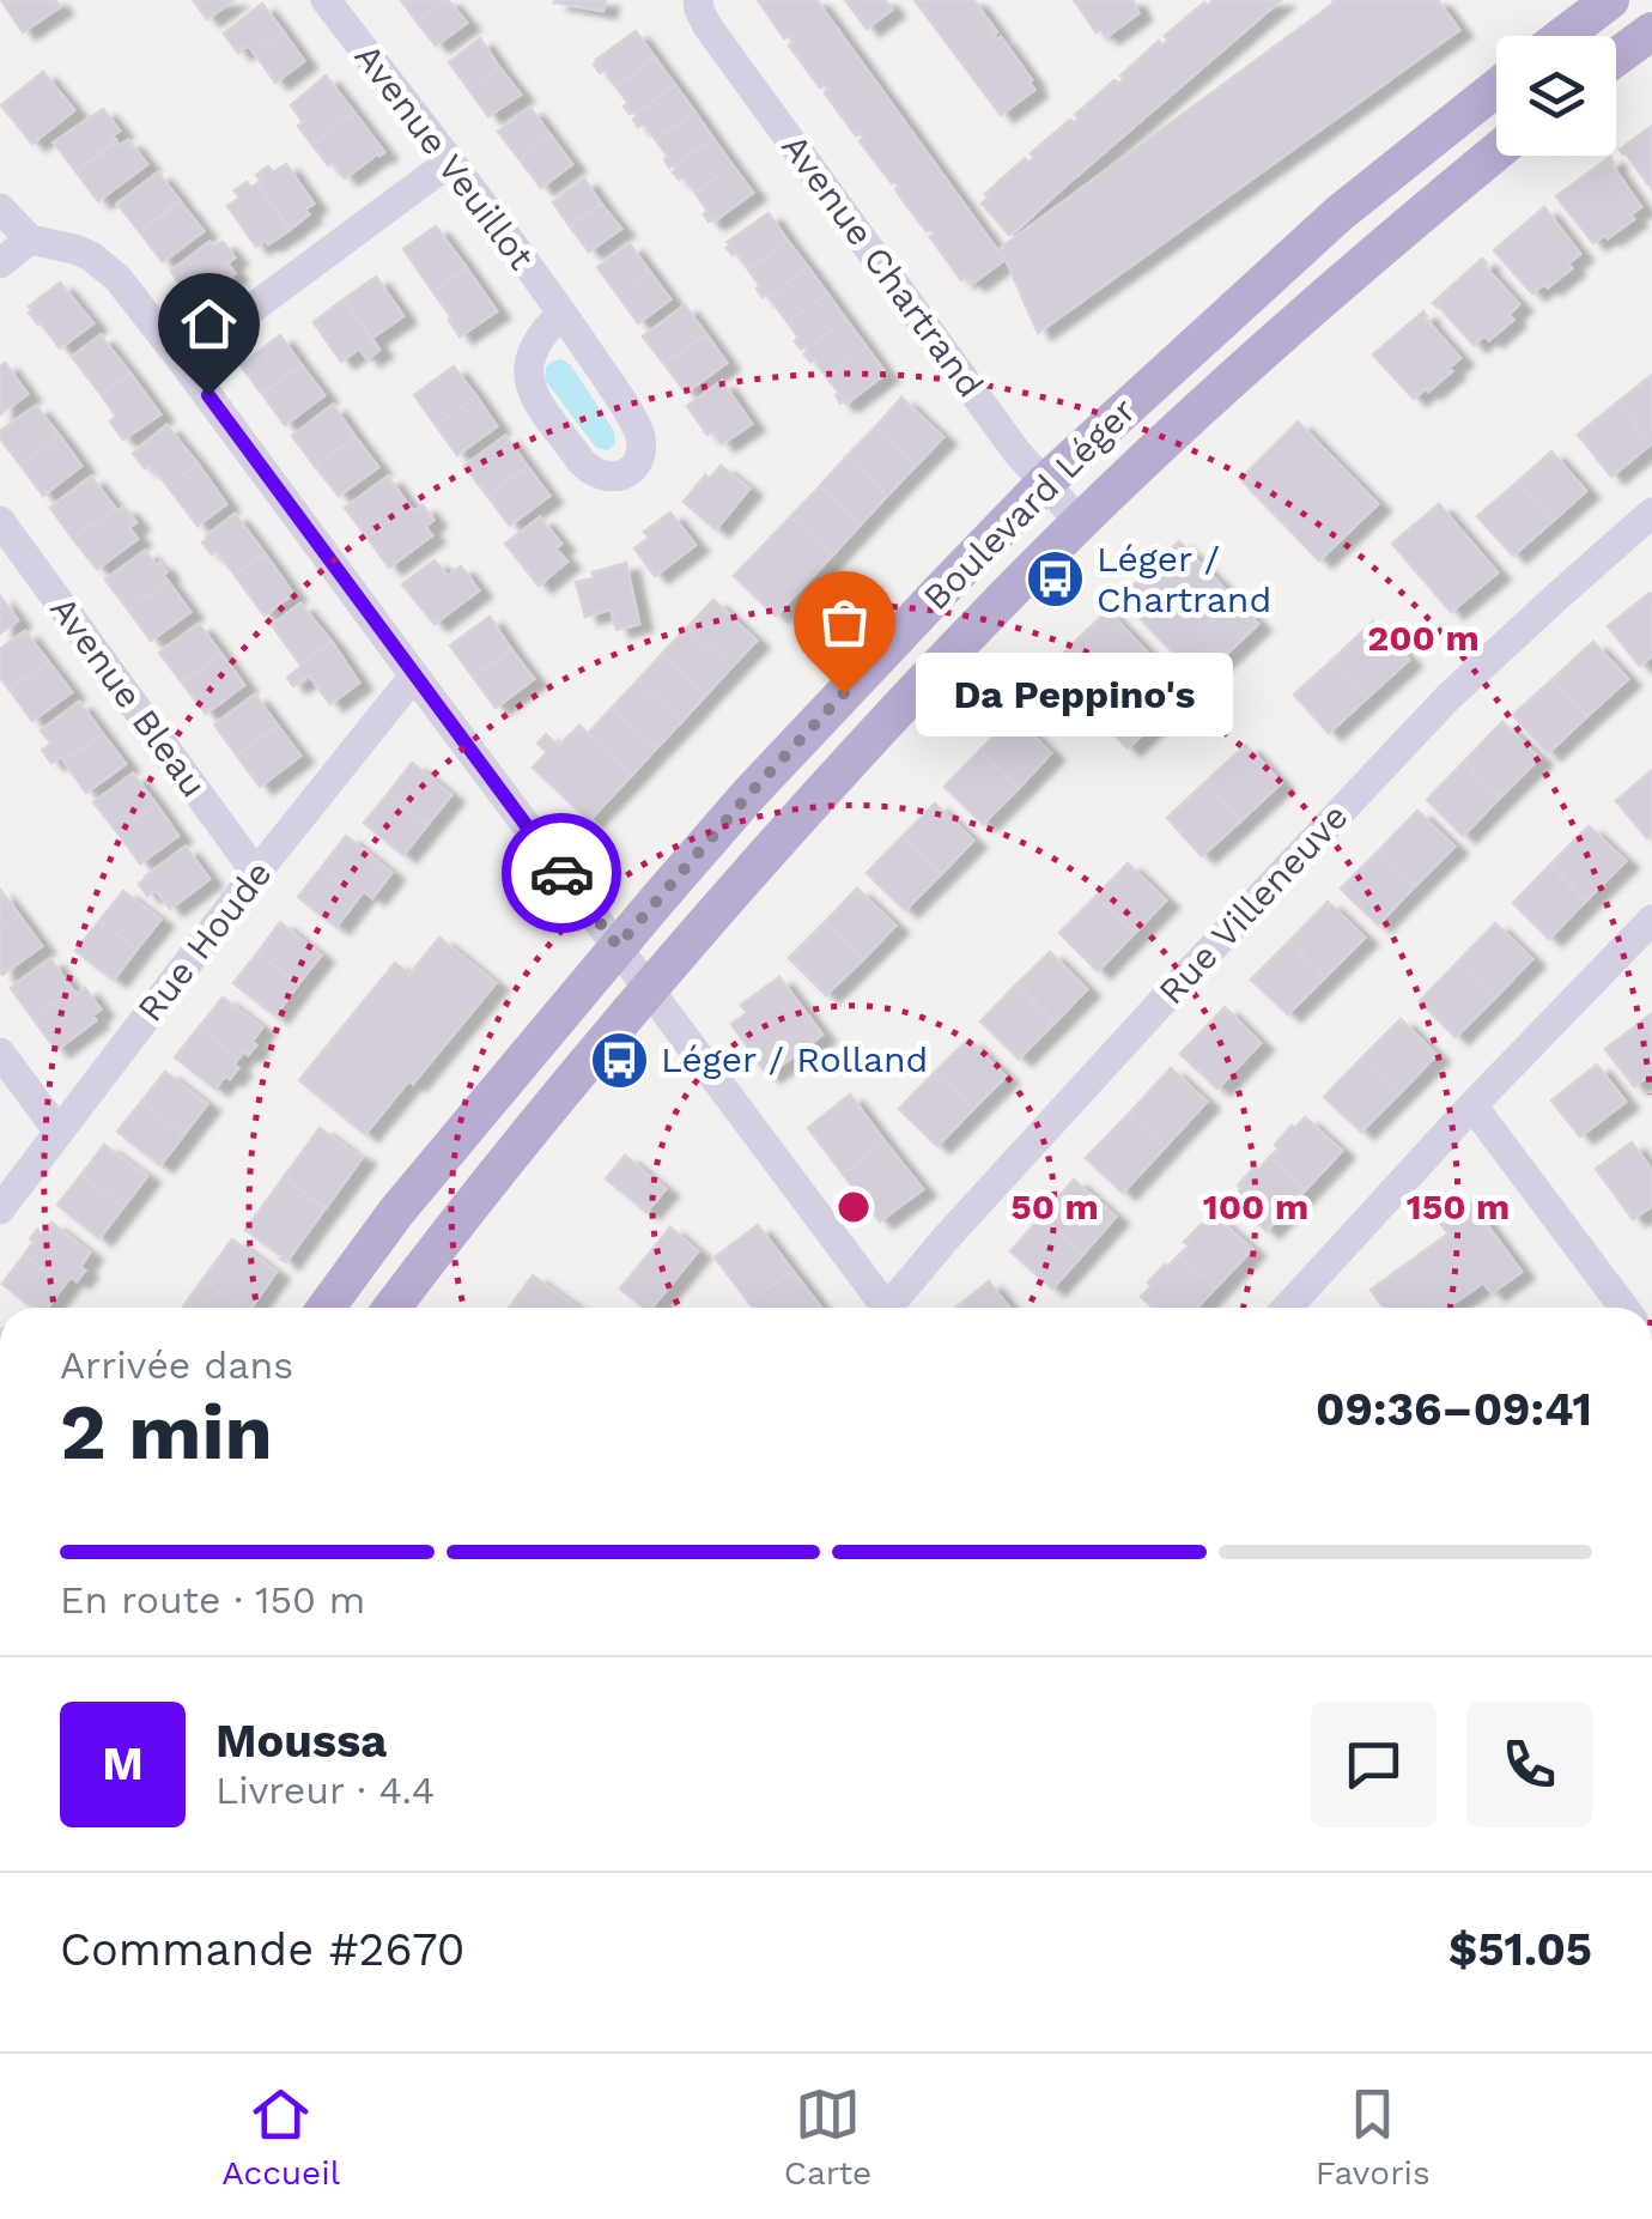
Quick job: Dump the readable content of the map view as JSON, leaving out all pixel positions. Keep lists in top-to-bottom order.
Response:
{
  "streets": {
    "main road": ["Boulevard Léger"],
    "street": [
      "Avenue Veuillot",
      "Avenue Chartrand",
      "Avenue Bleau",
      "Rue Villeneuve",
      "Rue Houde"
    ]
  },
  "crossings": [
    ["Avenue Chartrand", "Boulevard Léger"],
    ["Avenue Bleau", "Rue Houde"]
  ],
  "places": {
    "bus stop": ["Léger / Chartrand", "Léger / Rolland"],
    "other": ["Da Peppino's"]
  },
  "page": {
    "bubble": "Da Peppino's",
    "heading": ["2 min", "Arrivée dans", "09:36–09:41"],
    "panel": [
      "Moussa",
      "Livreur · 4.4",
      "Commande #2670",
      "$51.05"
    ],
    "bar": "En route · 150 m",
    "round": "M",
    "tabs": ["Accueil", "Carte", "Favoris"]
  },
  "rings": [
    "200 m",
    "50 m",
    "100 m",
    "150 m"
  ]
}
